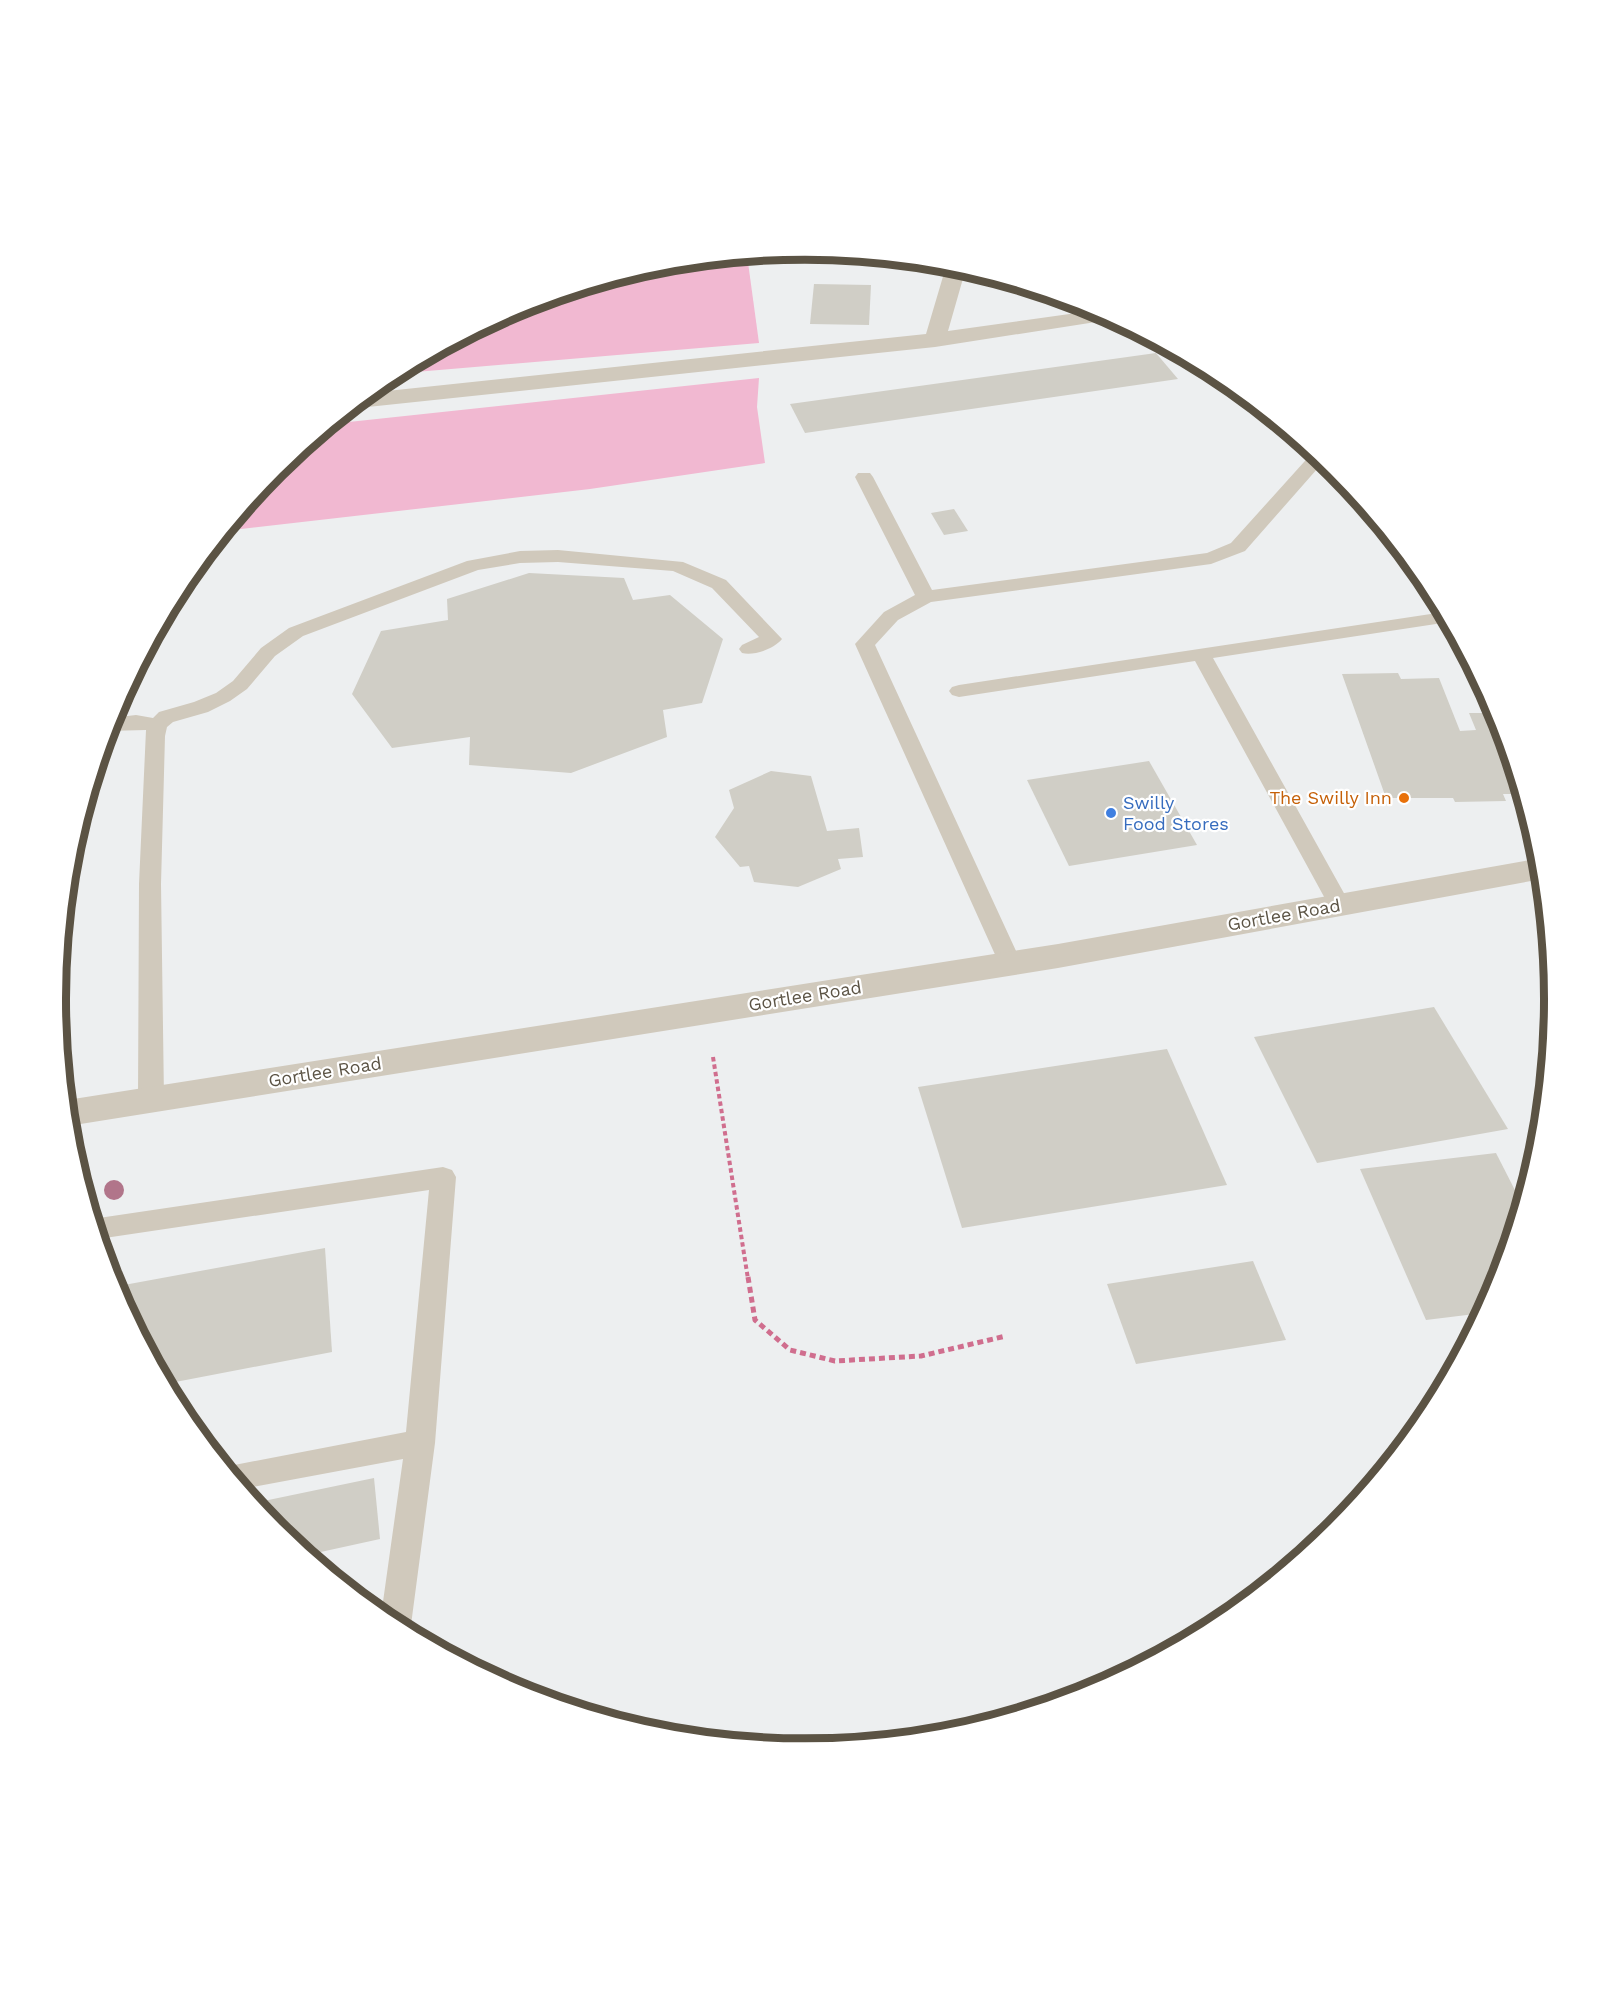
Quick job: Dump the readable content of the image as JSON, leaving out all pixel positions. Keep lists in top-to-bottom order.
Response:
{
  "streets": {
    "street": ["Gortlee Road"]
  },
  "places": ["The Swilly Inn", "Swilly Food Stores"]
}
